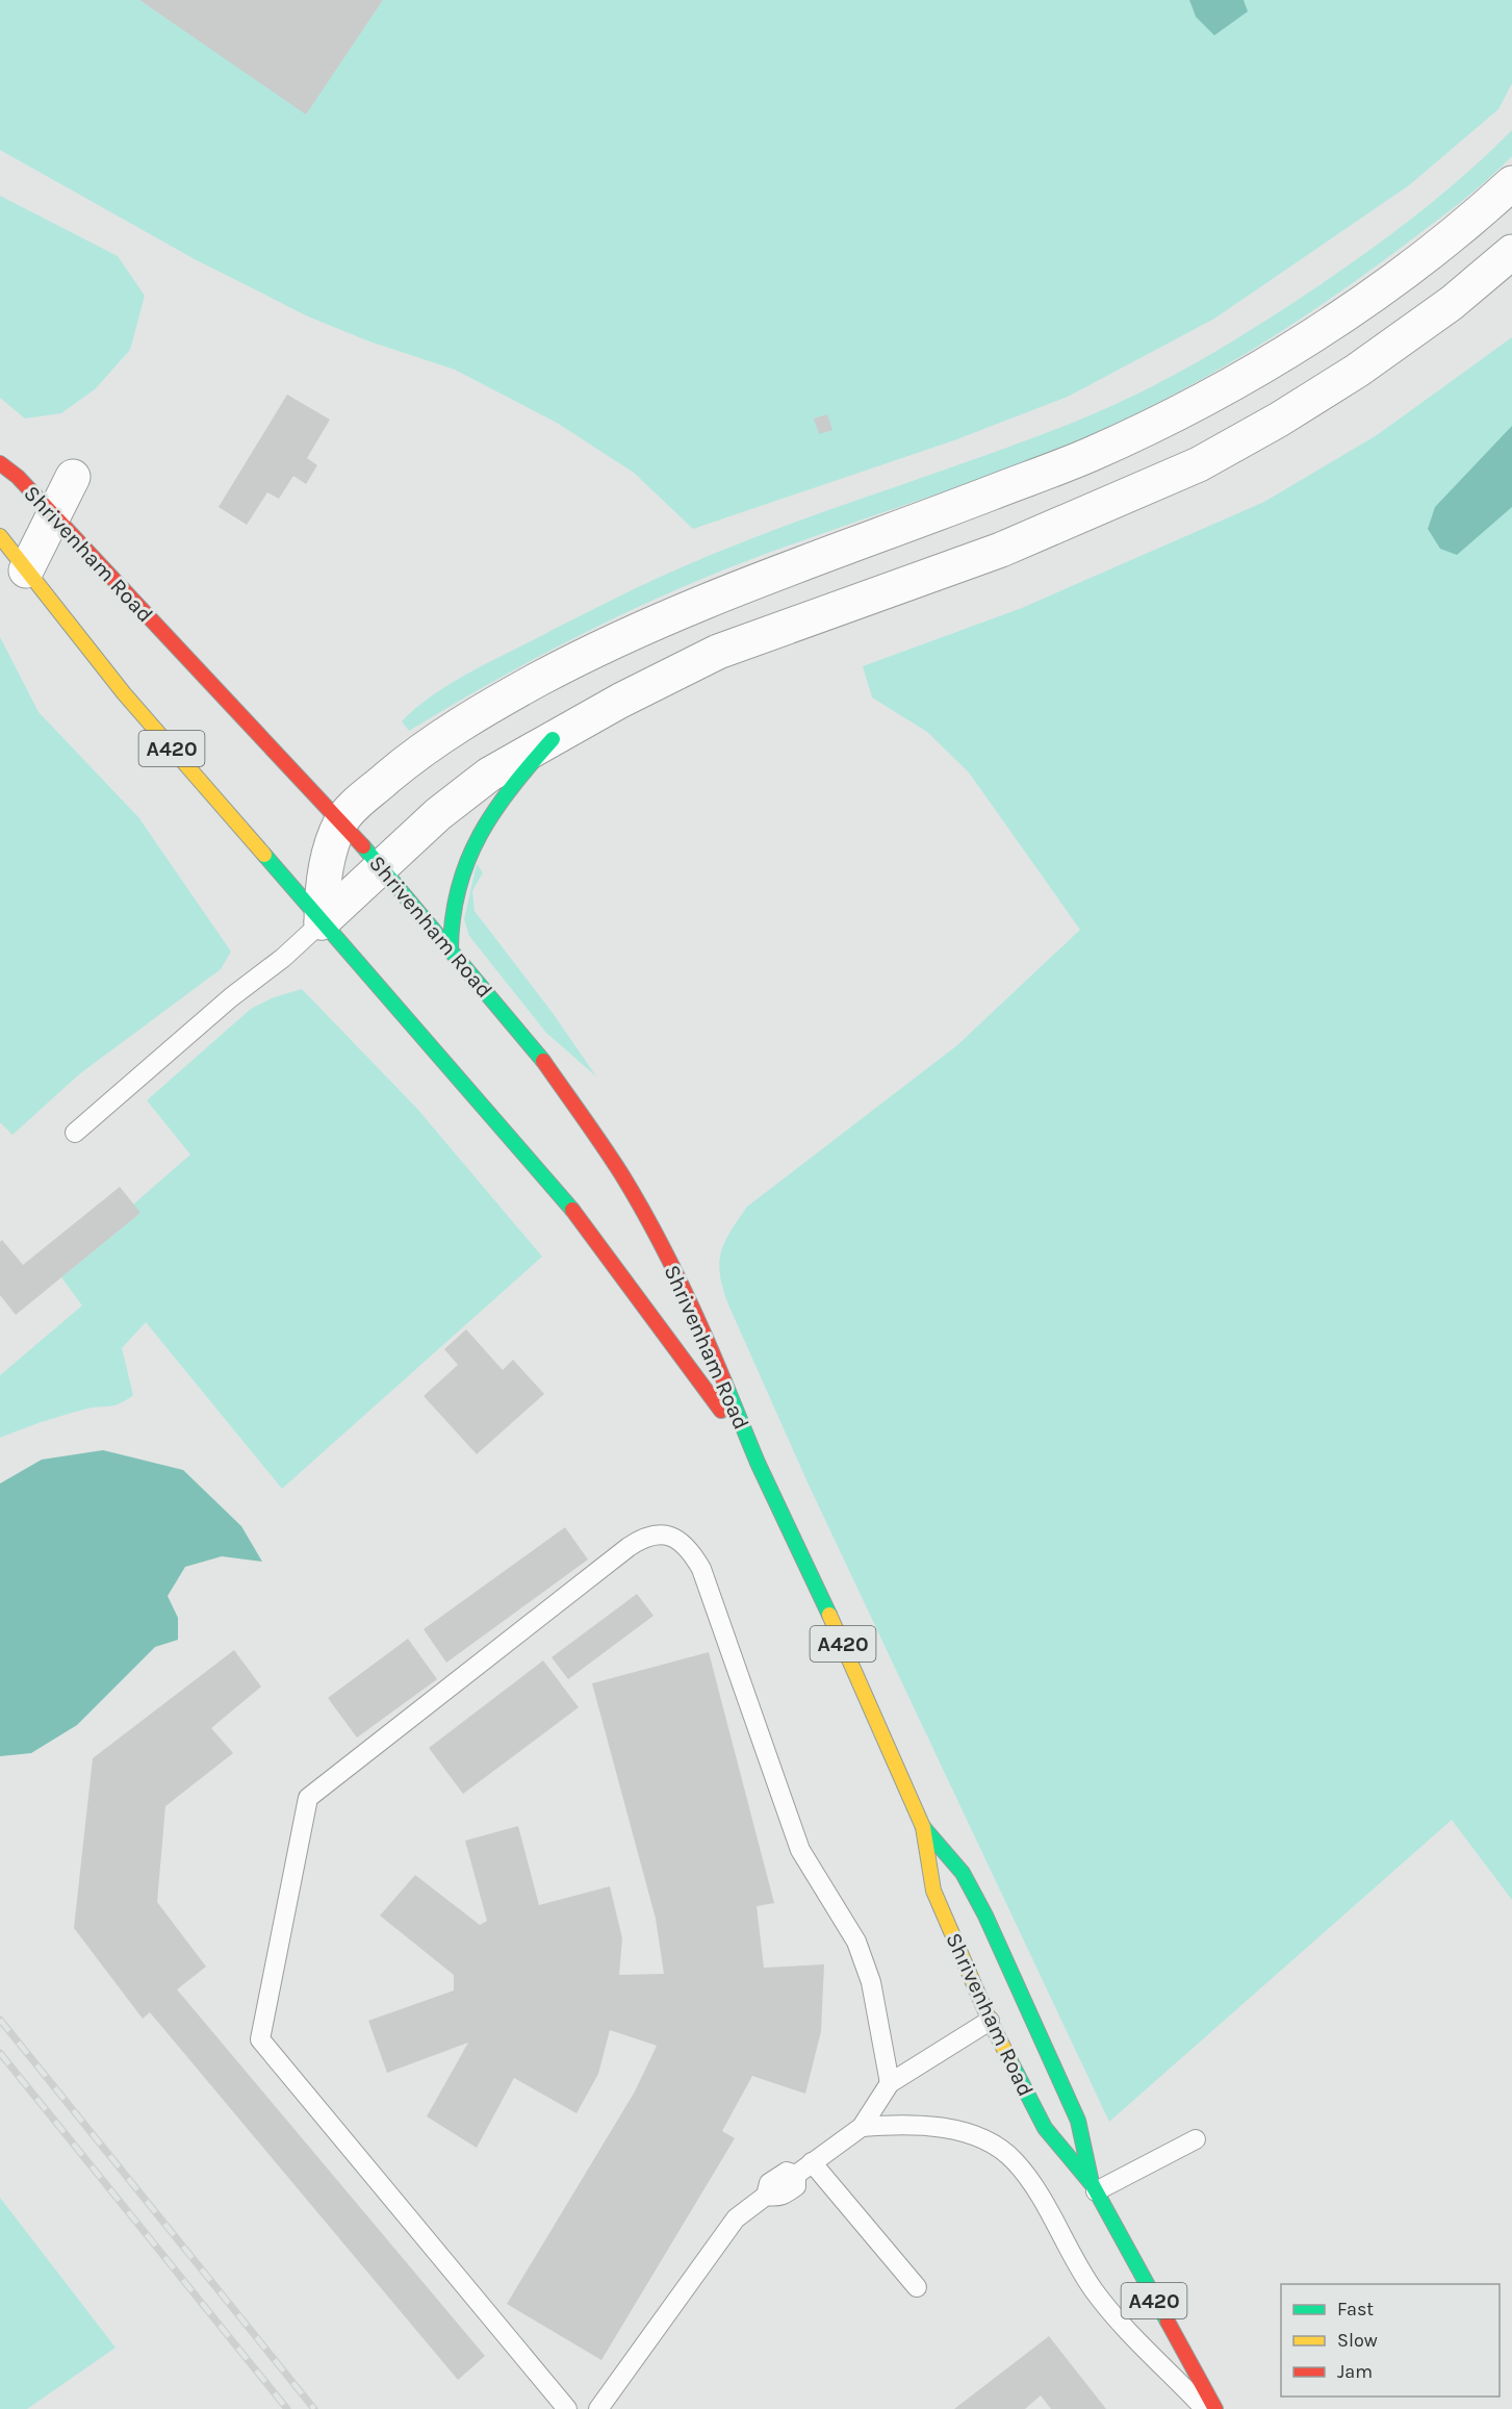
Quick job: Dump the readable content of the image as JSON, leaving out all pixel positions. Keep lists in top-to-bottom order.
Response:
{
  "streets": {
    "highway": ["Shrivenham Road", "A420"]
  },
  "legend": ["Fast", "Slow", "Jam"]
}
